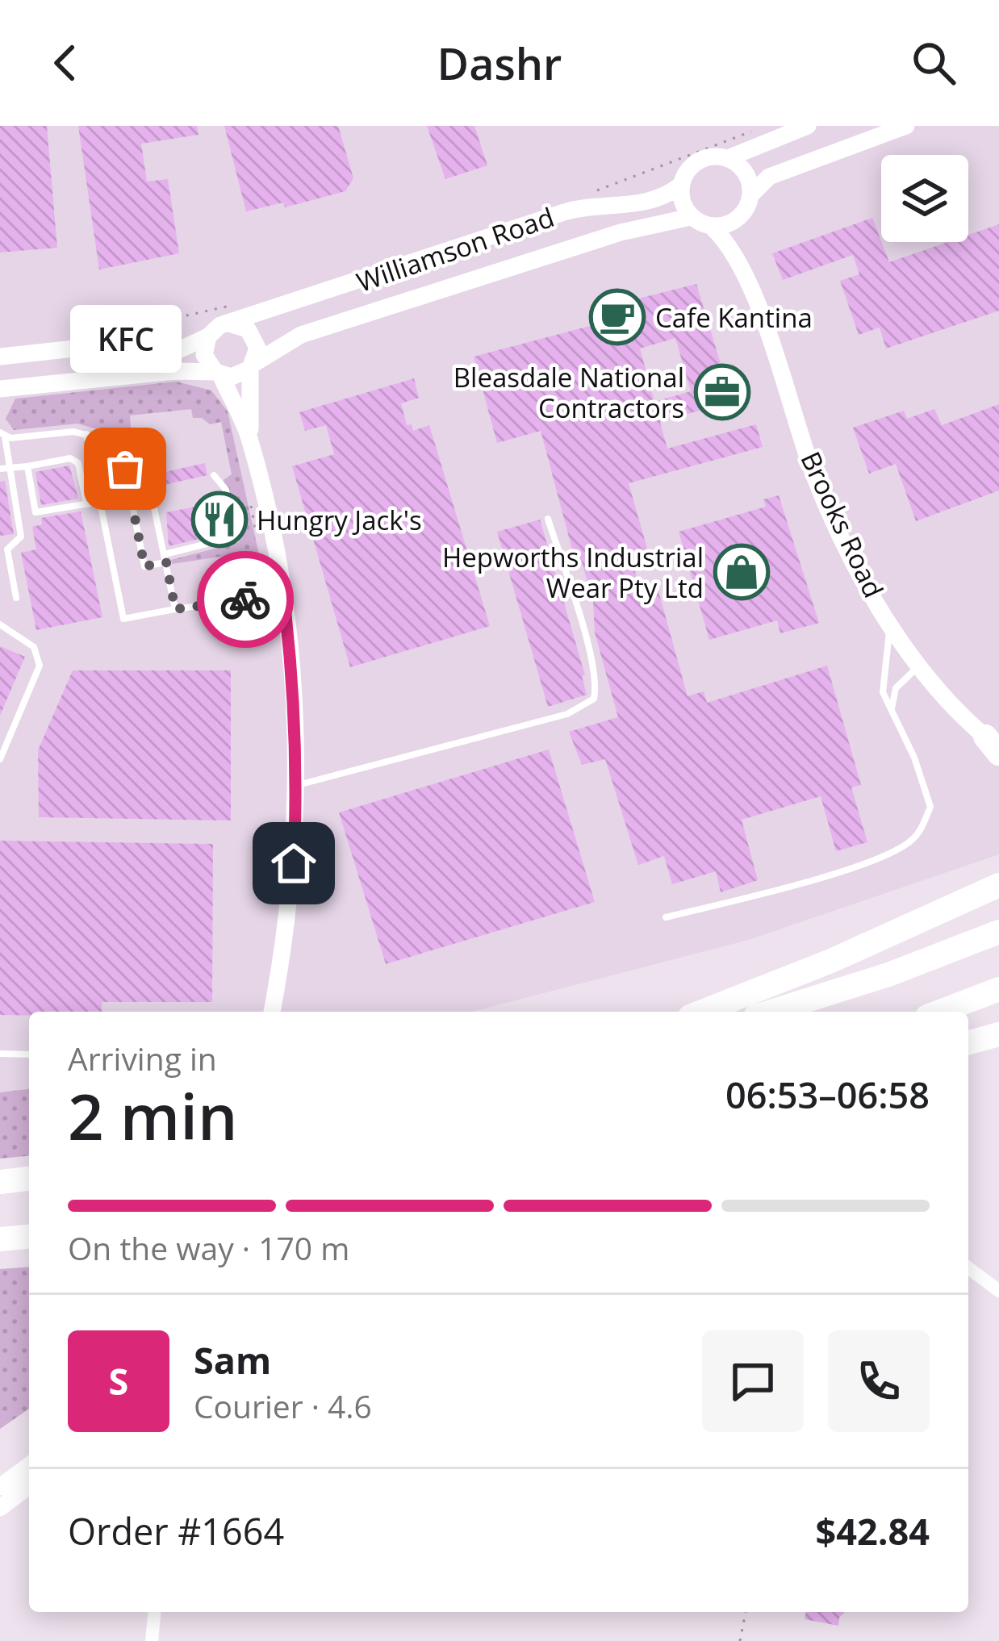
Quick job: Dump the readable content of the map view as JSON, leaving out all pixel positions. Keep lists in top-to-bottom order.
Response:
{
  "streets": {
    "main road": ["Williamson Road", "Brooks Road"]
  },
  "crossings": [
    ["Williamson Road", "Brooks Road"]
  ],
  "places": {
    "cafe": ["Cafe Kantina"],
    "office": ["Bleasdale National Contractors"],
    "other": ["KFC"],
    "restaurant": ["Hungry Jack's"],
    "shop": ["Hepworths Industrial Wear Pty Ltd"]
  },
  "page": {
    "header": "Dashr",
    "bubble": "KFC",
    "heading": ["2 min", "Arriving in", "06:53–06:58"],
    "panel": [
      "Sam",
      "Courier · 4.6",
      "Order #1664",
      "$42.84"
    ],
    "bar": "On the way · 170 m",
    "round": "S"
  }
}
